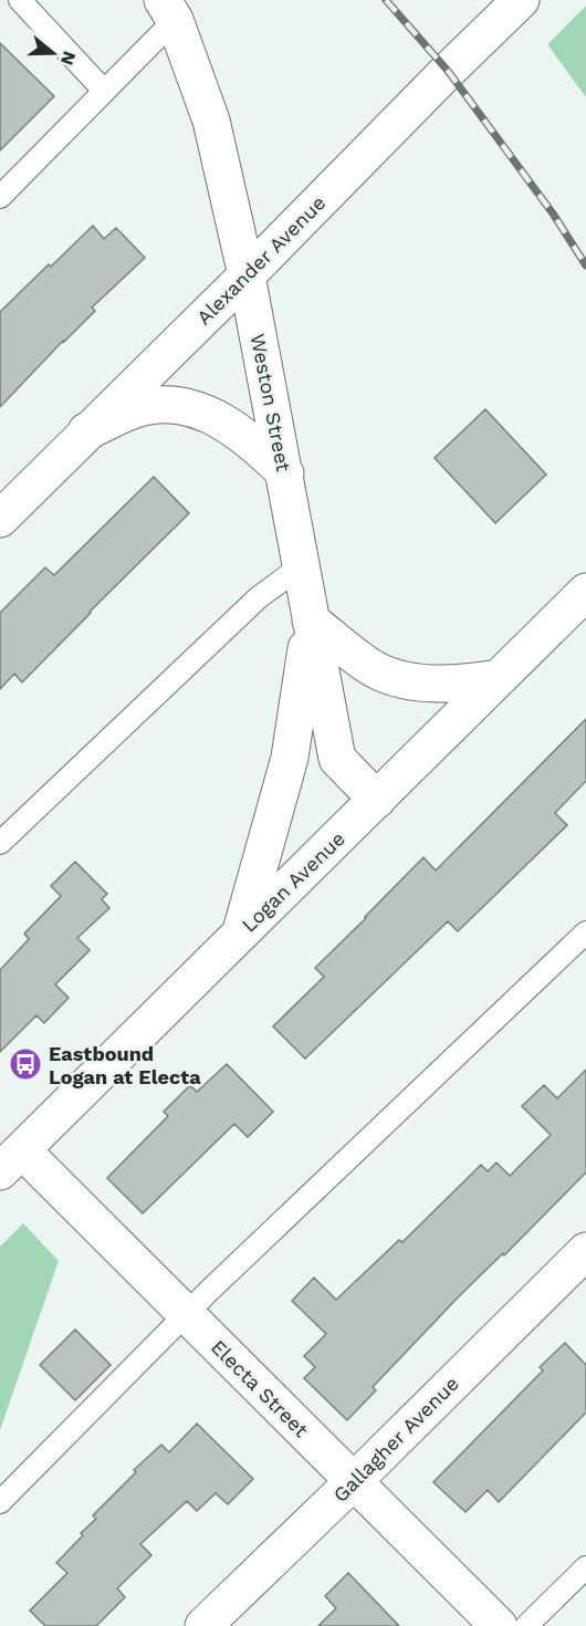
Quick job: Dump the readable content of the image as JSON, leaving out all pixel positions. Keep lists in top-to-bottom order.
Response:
{
  "streets": {
    "main road": [
      "Alexander Avenue",
      "Weston Street",
      "Logan Avenue",
      "Electa Street",
      "Gallagher Avenue"
    ]
  },
  "crossings": [
    ["Alexander Avenue", "Weston Street"],
    ["Weston Street", "Logan Avenue"],
    ["Logan Avenue", "Electa Street"],
    ["Electa Street", "Gallagher Avenue"]
  ],
  "places": {
    "bus stop": ["Eastbound Logan at Electa"]
  },
  "north": "right"
}
